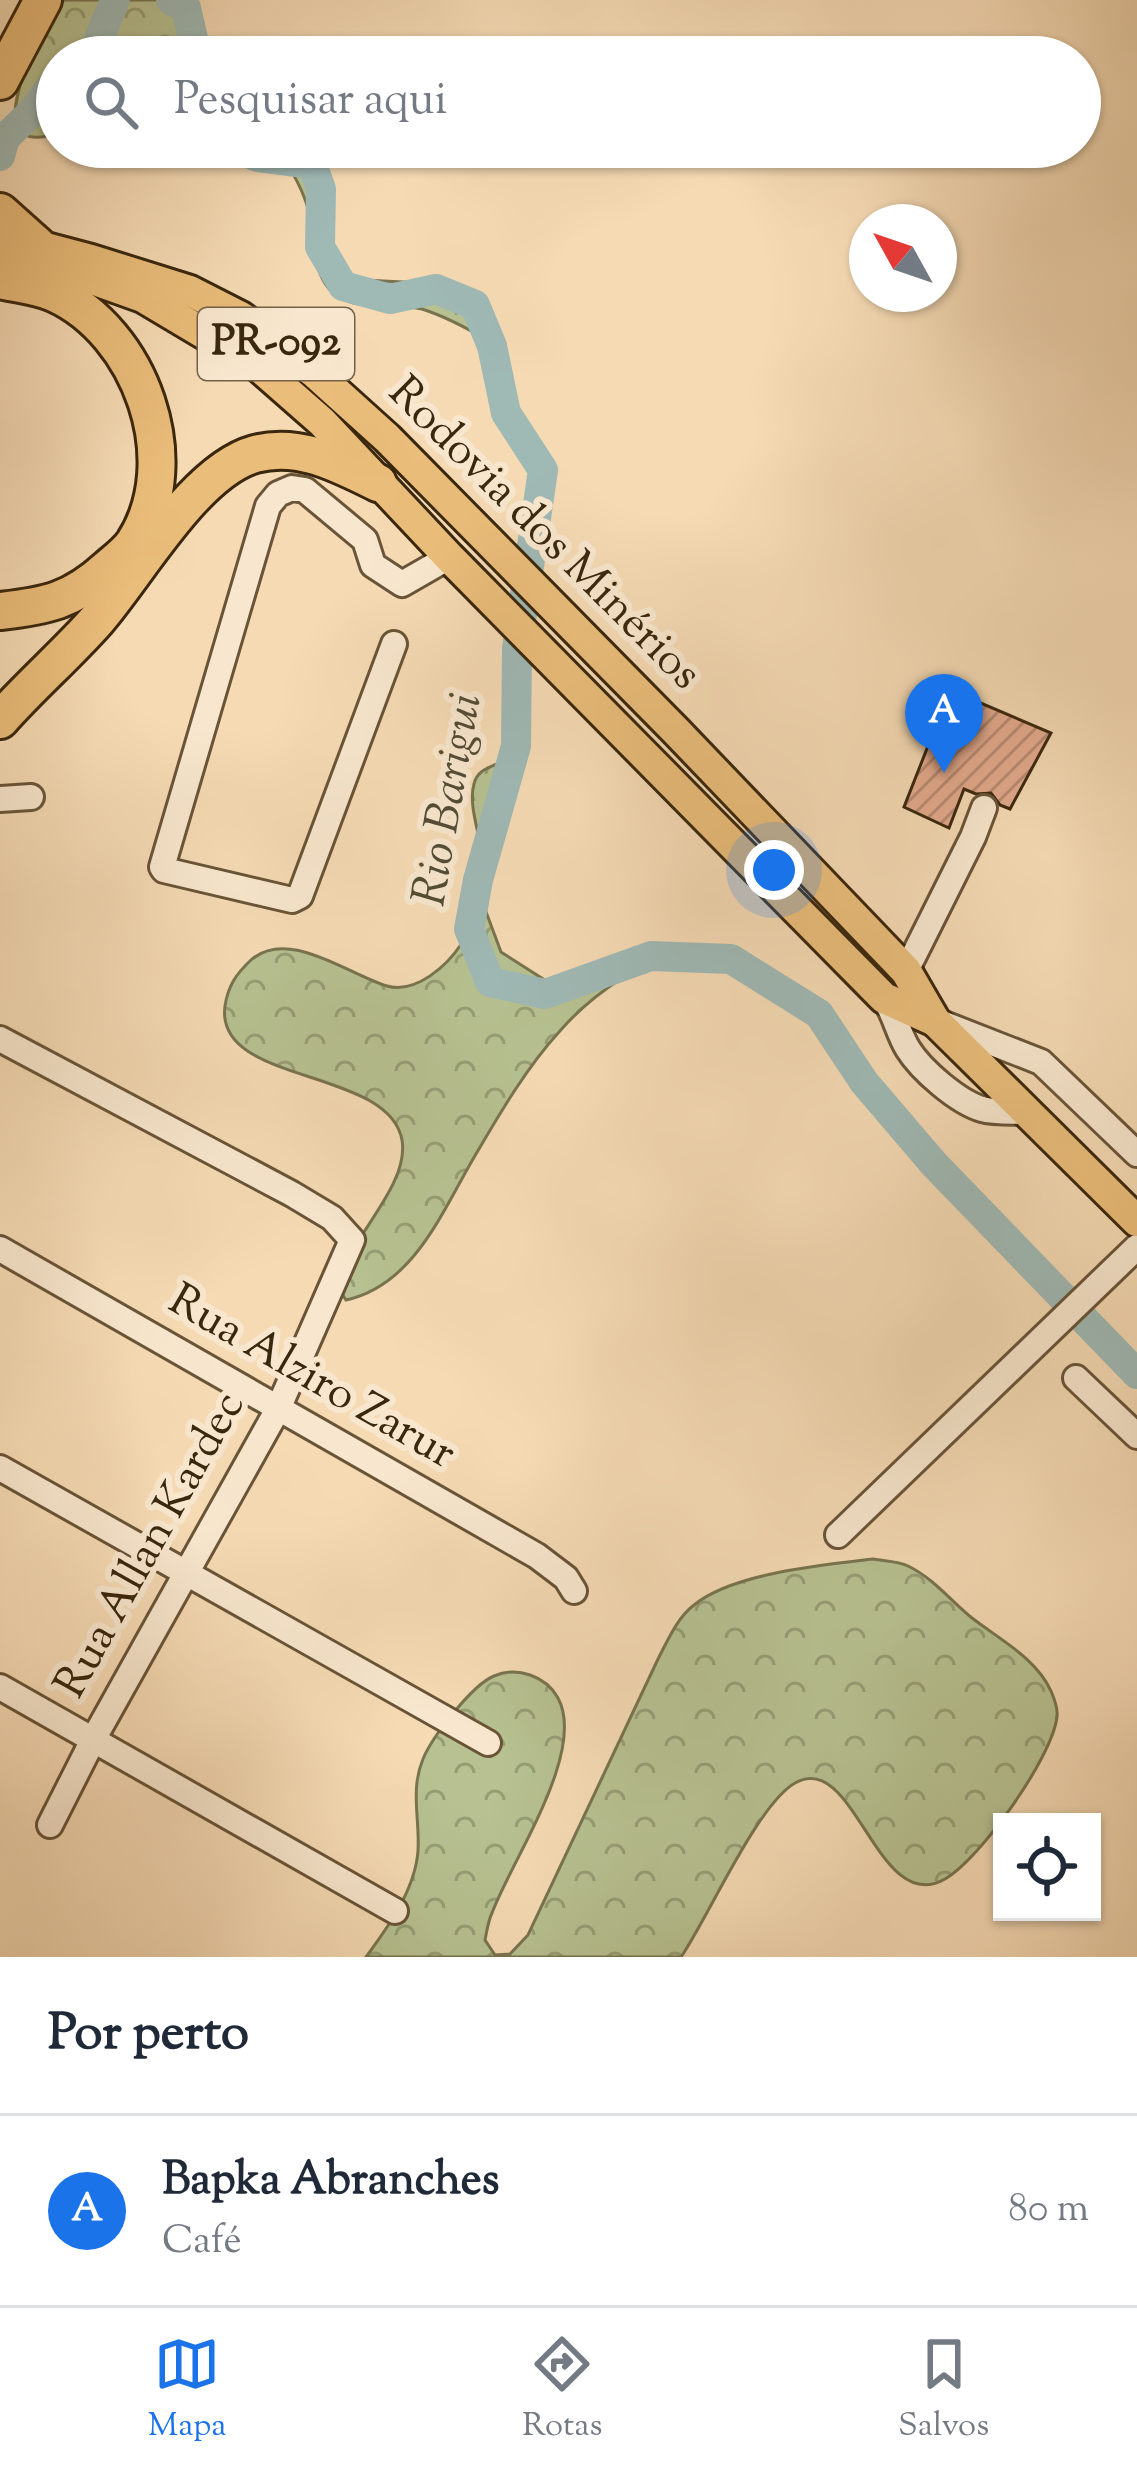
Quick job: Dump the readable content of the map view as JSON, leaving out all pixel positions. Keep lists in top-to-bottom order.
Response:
{
  "streets": {
    "main road": ["PR-092", "Rodovia dos Minérios"],
    "street": ["Rua Alziro Zarur", "Rua Allan Kardec"]
  },
  "crossings": [
    ["Rua Alziro Zarur", "Rua Allan Kardec"]
  ],
  "water": ["Rio Barigui"],
  "north": "top left",
  "page": {
    "search": "Pesquisar aqui",
    "pins": "A",
    "heading": "Por perto",
    "list": [
      {
        "mark": "A",
        "name": "Bapka Abranches",
        "note": "Café",
        "value": "80 m"
      }
    ],
    "nav": ["Mapa", "Rotas", "Salvos"]
  }
}
